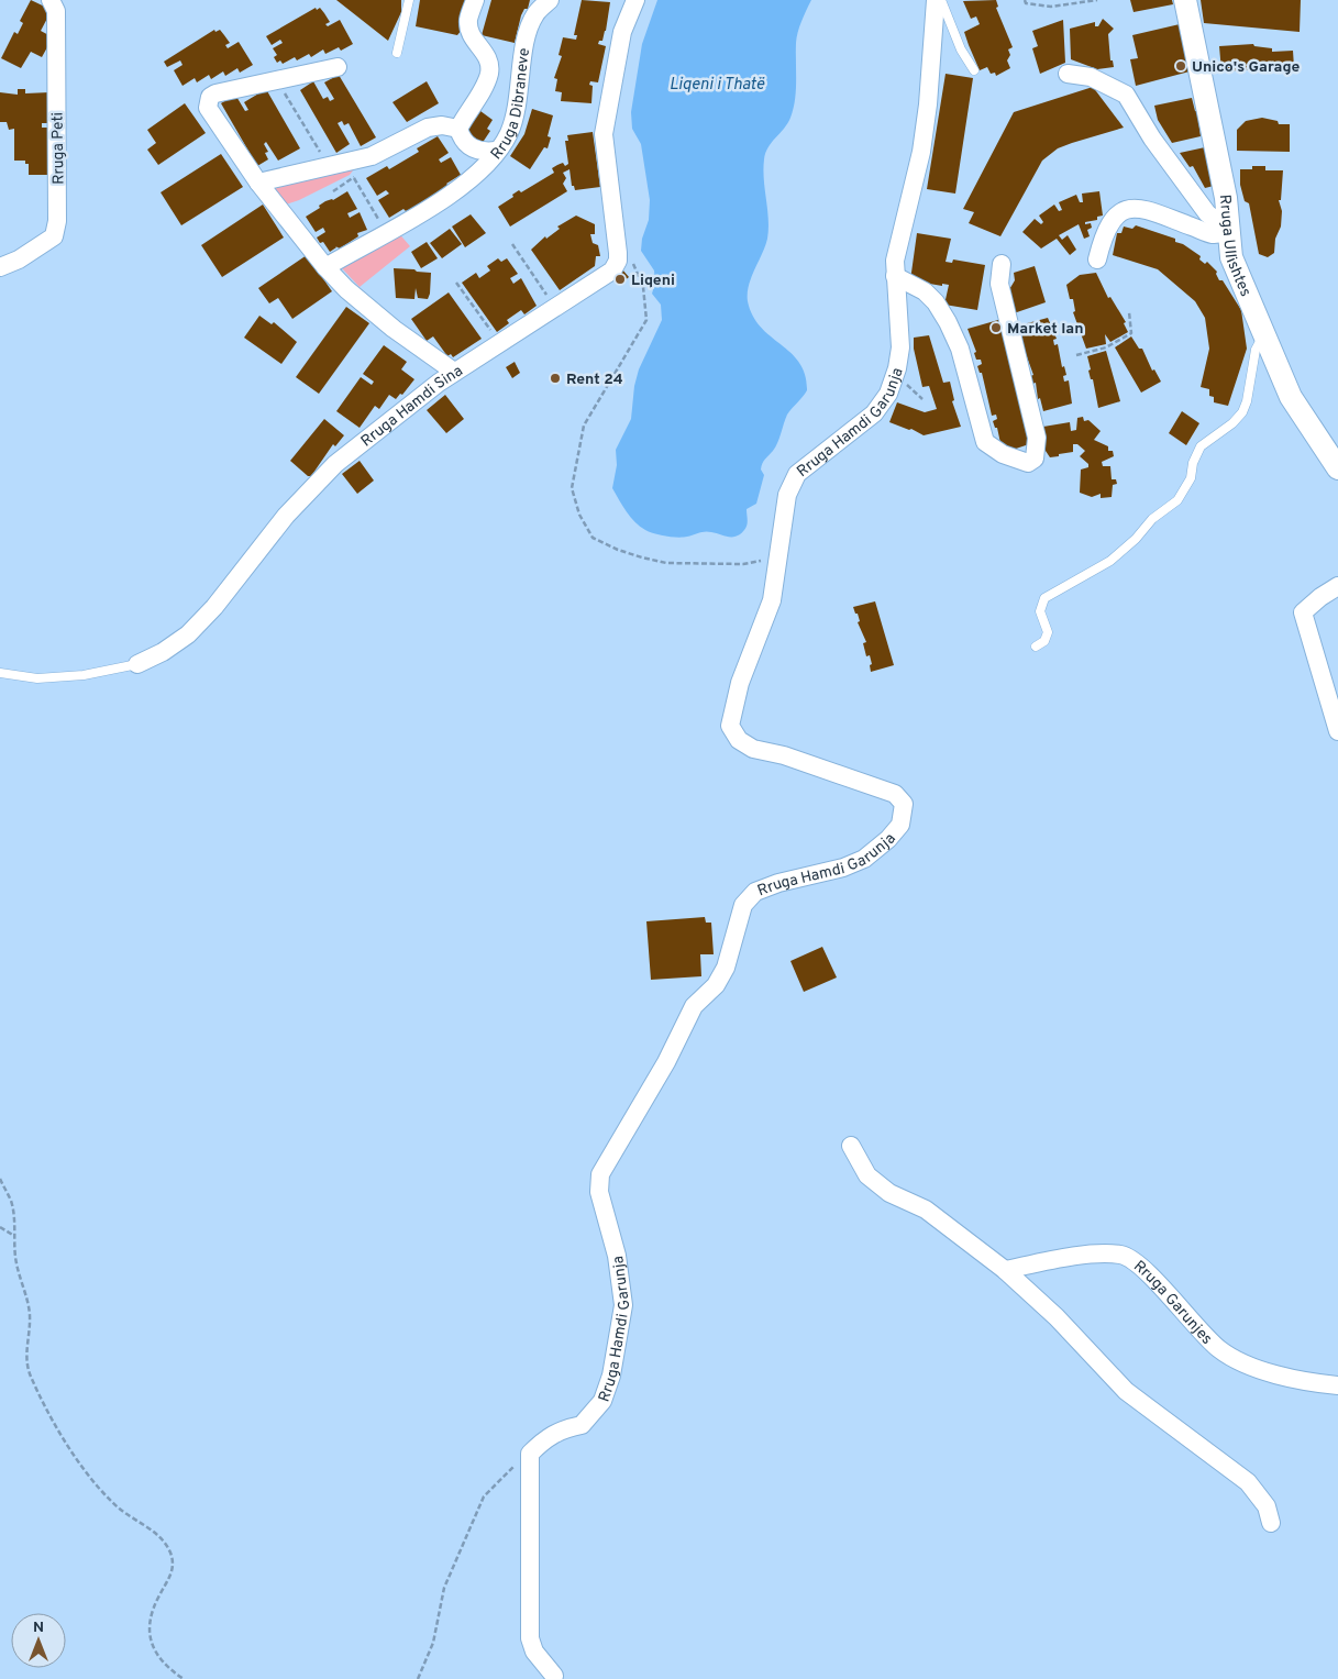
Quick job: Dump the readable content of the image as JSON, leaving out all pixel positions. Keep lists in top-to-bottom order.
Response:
{
  "streets": {
    "street": [
      "Rruga Dibraneve",
      "Rruga Peti",
      "Rruga Ullishtes",
      "Rruga Hamdi Sina",
      "Rruga Hamdi Garunja",
      "Rruga Garunjes"
    ]
  },
  "water": ["Liqeni i Thatë"],
  "places": [
    "Unico's Garage",
    "Liqeni",
    "Market Ian",
    "Rent 24"
  ],
  "north": "top"
}
